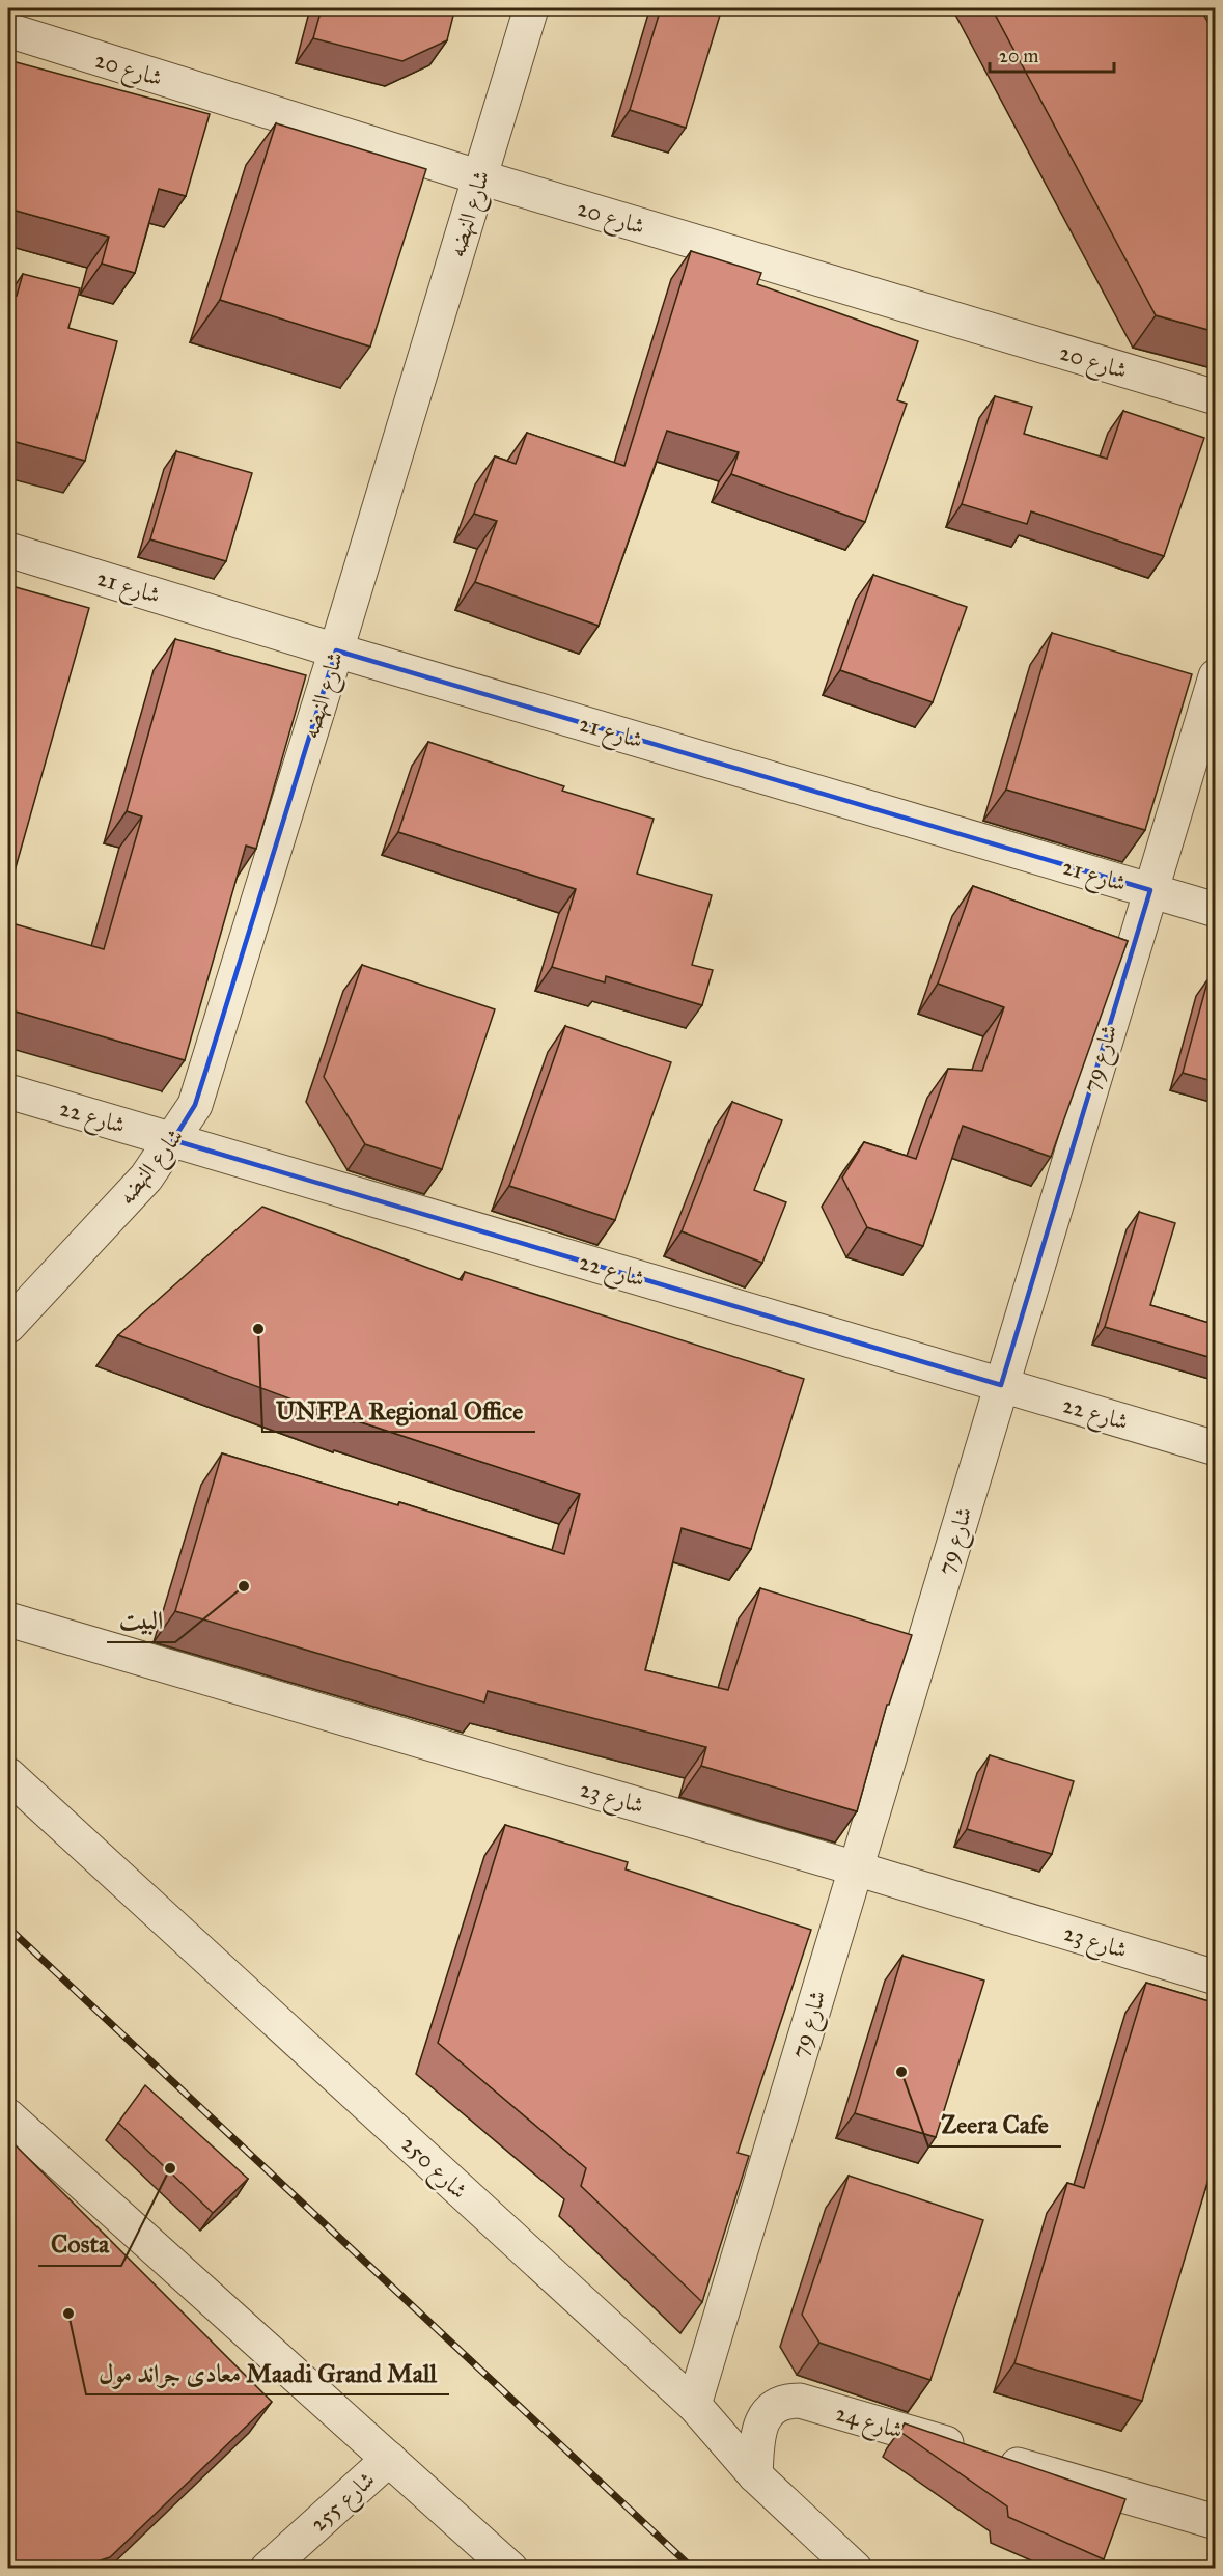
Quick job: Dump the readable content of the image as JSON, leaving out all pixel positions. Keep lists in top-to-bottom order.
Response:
{
  "streets": {
    "street": [
      "شارع 20",
      "شارع النهضه",
      "شارع 21",
      "شارع 79",
      "شارع 22",
      "شارع 23",
      "شارع 250",
      "شارع 24",
      "شارع 255"
    ]
  },
  "crossings": [
    ["شارع 20", "شارع النهضه"],
    ["شارع النهضه", "شارع 21"],
    ["شارع النهضه", "شارع 22"],
    ["شارع 21", "شارع 79"],
    ["شارع 79", "شارع 22"],
    ["شارع 79", "شارع 23"],
    ["شارع 79", "شارع 250"],
    ["شارع 250", "شارع 24"]
  ],
  "places": [
    "UNFPA Regional Office",
    "البيت",
    "Zeera Cafe",
    "Costa",
    "معادى جراند مول Maadi Grand Mall"
  ],
  "scale_bar": "20 m"
}
